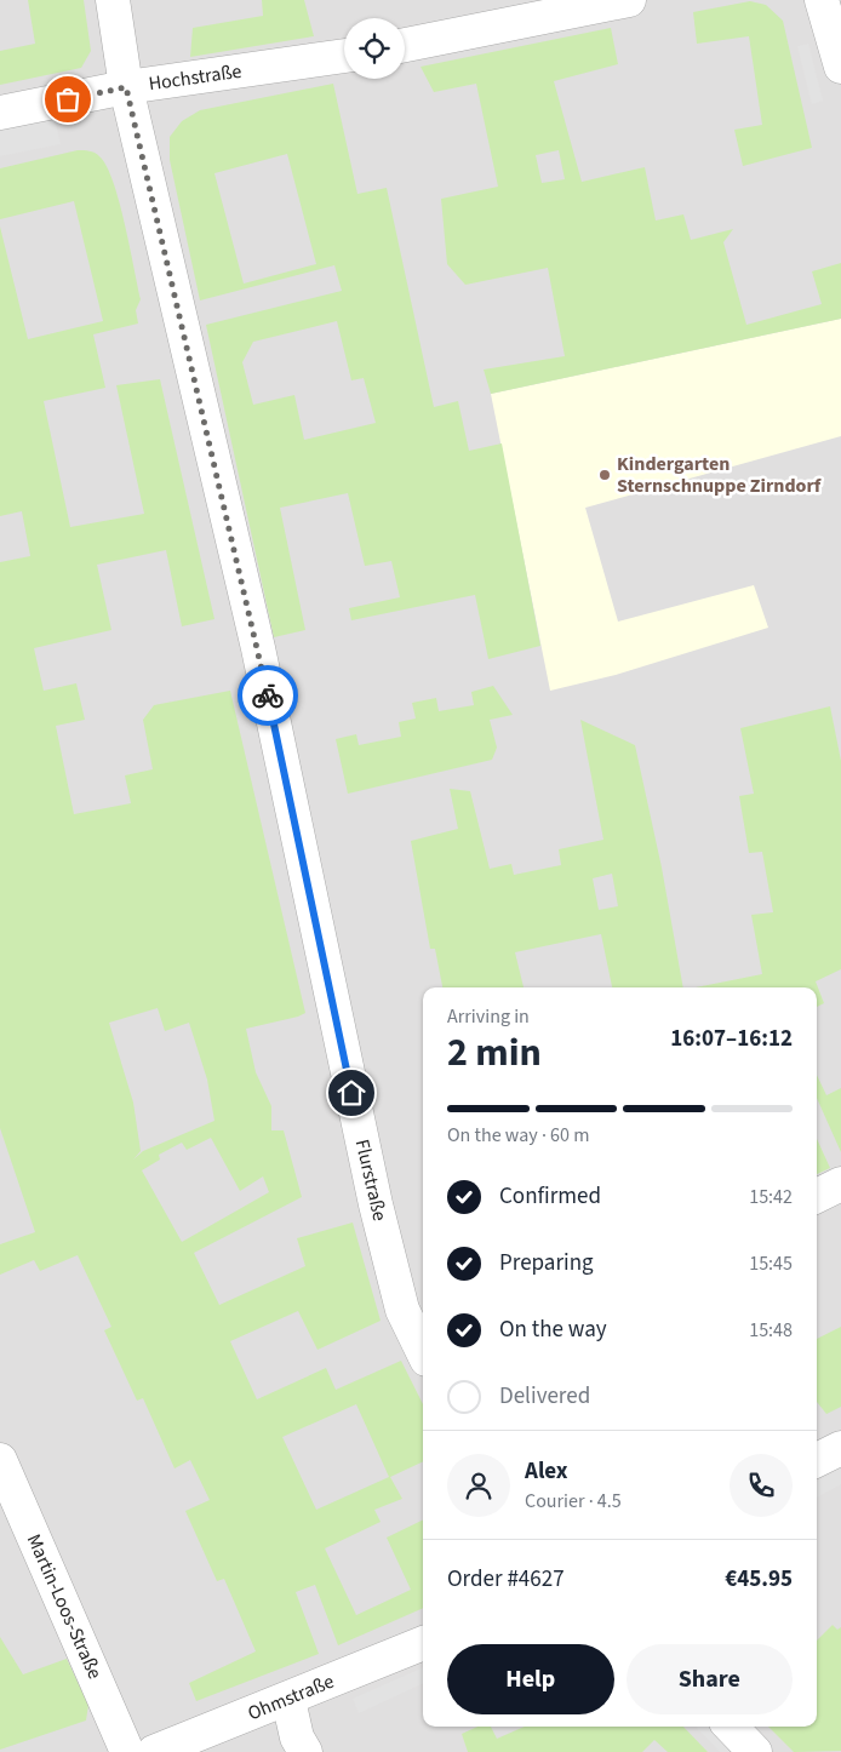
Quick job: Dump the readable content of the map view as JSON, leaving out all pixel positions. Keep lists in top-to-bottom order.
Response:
{
  "streets": {
    "street": [
      "Hochstraße",
      "Flurstraße",
      "Martin-Loos-Straße",
      "Ohmstraße"
    ]
  },
  "crossings": [
    ["Hochstraße", "Flurstraße"]
  ],
  "places": ["Kindergarten Sternschnuppe Zirndorf"],
  "page": {
    "heading": ["2 min", "Arriving in", "16:07–16:12"],
    "panel": [
      "Alex",
      "Courier · 4.5",
      "Order #4627",
      "€45.95"
    ],
    "bar": "On the way · 60 m",
    "list": [
      ["Confirmed", "15:42"],
      ["Preparing", "15:45"],
      ["On the way", "15:48"],
      "Delivered"
    ],
    "buttons": ["Help", "Share"]
  }
}
